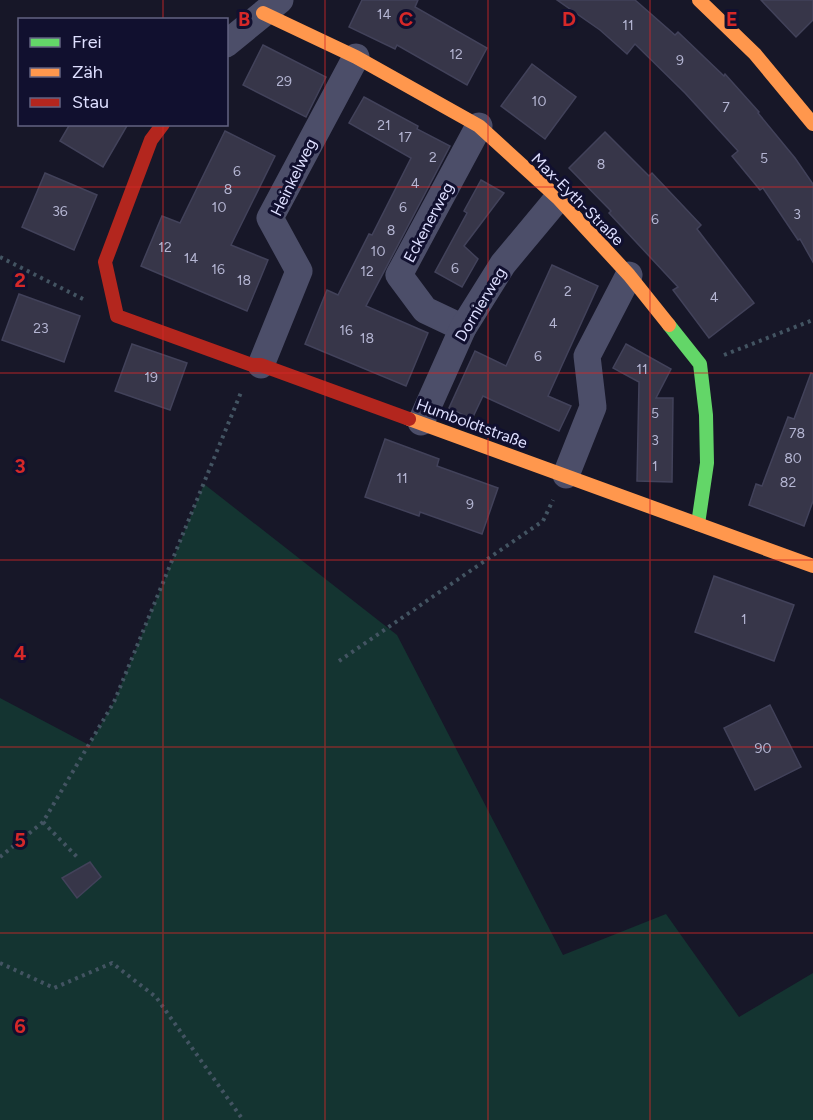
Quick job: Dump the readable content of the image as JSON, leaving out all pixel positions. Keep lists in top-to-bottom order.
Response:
{
  "streets": {
    "street": [
      "Heinkelweg",
      "Max-Eyth-Straße",
      "Eckenerweg",
      "Dornierweg",
      "Humboldtstraße"
    ]
  },
  "crossings": [
    ["Heinkelweg", "Max-Eyth-Straße"],
    ["Heinkelweg", "Humboldtstraße"],
    ["Max-Eyth-Straße", "Eckenerweg"],
    ["Max-Eyth-Straße", "Dornierweg"],
    ["Eckenerweg", "Dornierweg"],
    ["Dornierweg", "Humboldtstraße"]
  ],
  "house_numbers": [
    "14",
    "11",
    "12",
    "9",
    "29",
    "10",
    "7",
    "21",
    "17",
    "2",
    "5",
    "8",
    "6",
    "4",
    "8",
    "10",
    "6",
    "36",
    "3",
    "6",
    "8",
    "12",
    "10",
    "14",
    "6",
    "16",
    "12",
    "18",
    "2",
    "4",
    "4",
    "23",
    "16",
    "18",
    "6",
    "11",
    "19",
    "5",
    "78",
    "3",
    "80",
    "1",
    "11",
    "82",
    "9",
    "1",
    "90"
  ],
  "legend": ["Frei", "Zäh", "Stau"],
  "grid": {
    "columns": [
      "B",
      "C",
      "D",
      "E"
    ],
    "rows": [
      "2",
      "3",
      "4",
      "5",
      "6"
    ]
  }
}
